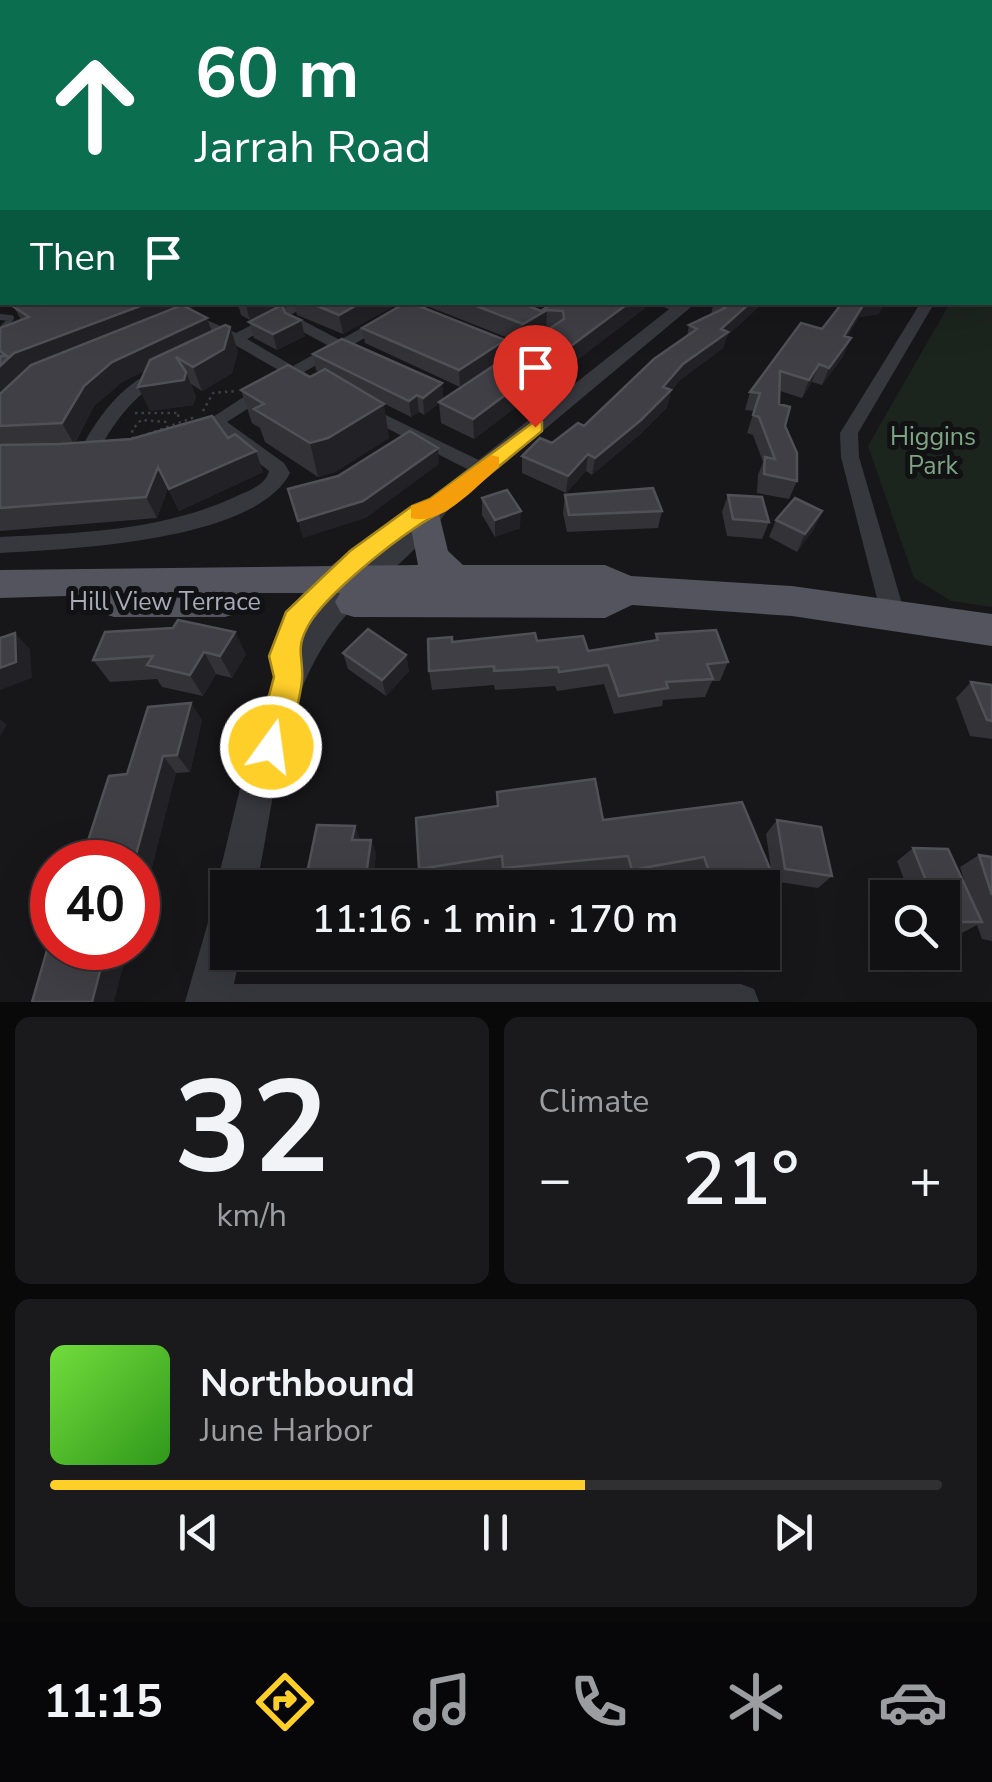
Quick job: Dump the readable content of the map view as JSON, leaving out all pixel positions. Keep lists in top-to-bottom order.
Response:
{
  "streets": {
    "main road": ["Hill View Terrace"]
  },
  "parks": ["Higgins Park"],
  "page": {
    "turn": ["60 m", "Jarrah Road"],
    "then": "Then",
    "limit": "40",
    "trip": "11:16 · 1 min · 170 m",
    "tile": [
      ["32", "km/h"],
      "Climate"
    ],
    "heat": ["−", "21°", "+"],
    "song": ["Northbound", "June Harbor"],
    "tabs": "11:15"
  }
}
